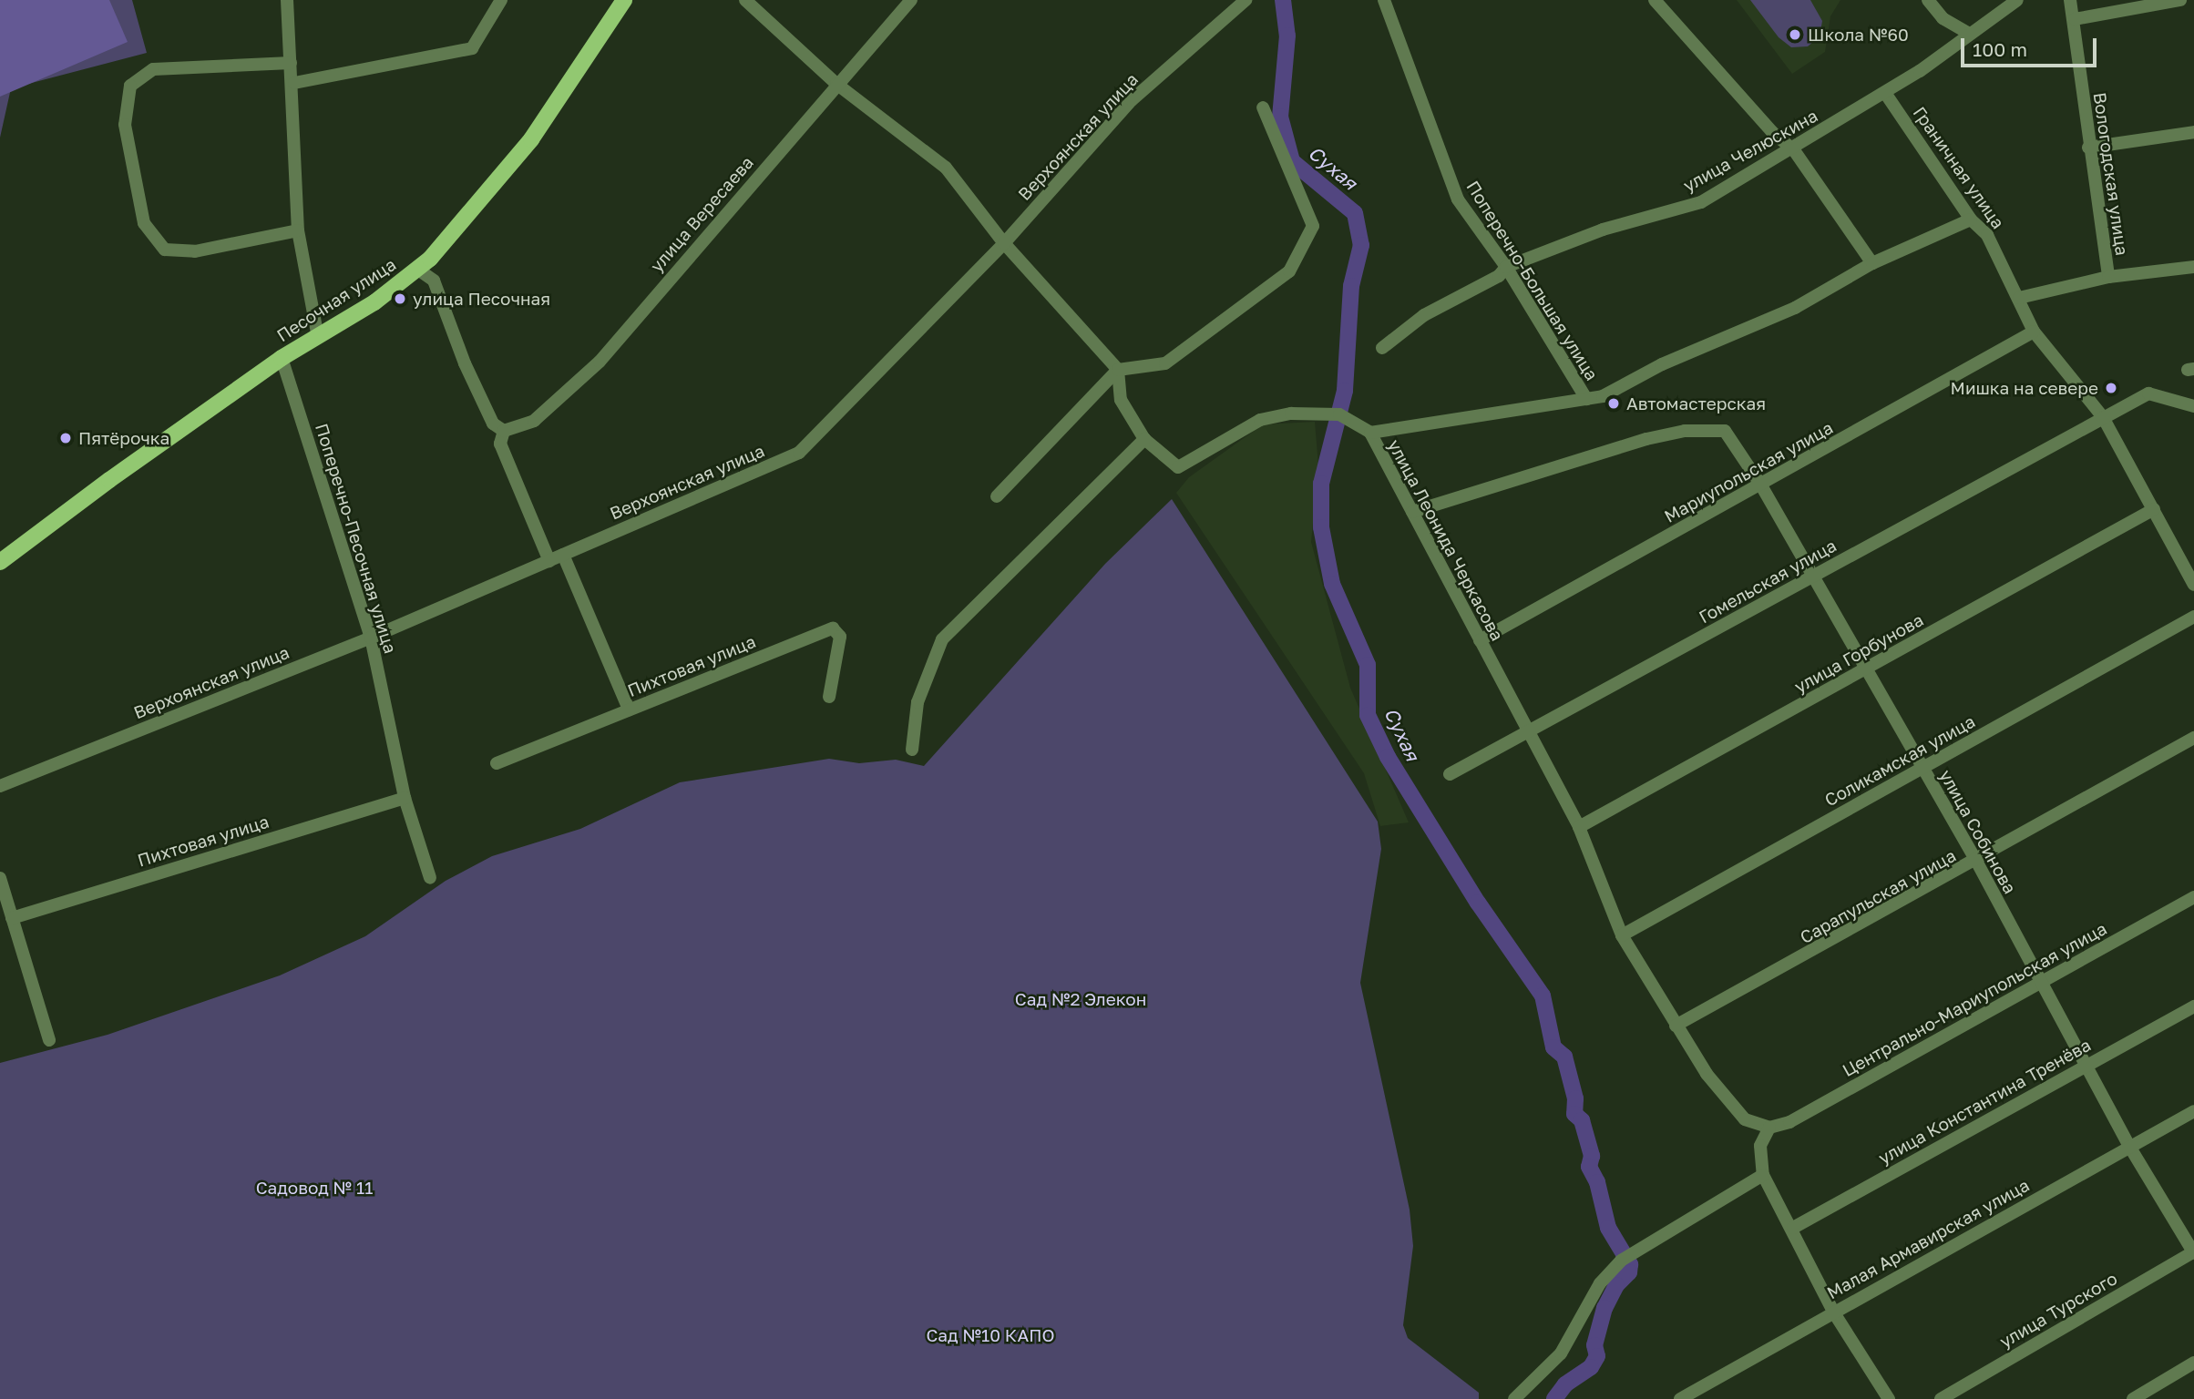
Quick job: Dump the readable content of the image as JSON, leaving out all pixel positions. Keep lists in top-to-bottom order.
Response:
{
  "streets": {
    "main road": ["Песочная улица"],
    "street": [
      "Верхоянская улица",
      "улица Челюскина",
      "Граничная улица",
      "Вологодская улица",
      "улица Вересаева",
      "Поперечно-Большая улица",
      "Мариупольская улица",
      "Поперечно-Песочная улица",
      "улица Леонида Черкасова",
      "Гомельская улица",
      "улица Горбунова",
      "Пихтовая улица",
      "Соликамская улица",
      "улица Собинова",
      "Сарапульская улица",
      "Центрально-Мариупольская улица",
      "улица Константина Тренёва",
      "Малая Армавирская улица",
      "улица Турского"
    ]
  },
  "crossings": [
    ["Верхоянская улица", "Поперечно-Песочная улица"],
    ["улица Челюскина", "Граничная улица"],
    ["улица Челюскина", "Поперечно-Большая улица"],
    ["Граничная улица", "Мариупольская улица"],
    ["Граничная улица", "Гомельская улица"],
    ["Граничная улица", "улица Горбунова"],
    ["Песочная улица", "Поперечно-Песочная улица"],
    ["Мариупольская улица", "улица Леонида Черкасова"],
    ["Мариупольская улица", "улица Собинова"],
    ["Поперечно-Песочная улица", "Пихтовая улица"],
    ["улица Леонида Черкасова", "Гомельская улица"],
    ["улица Леонида Черкасова", "улица Горбунова"],
    ["улица Леонида Черкасова", "Соликамская улица"],
    ["улица Леонида Черкасова", "улица Собинова"],
    ["улица Леонида Черкасова", "Сарапульская улица"],
    ["улица Леонида Черкасова", "Центрально-Мариупольская улица"],
    ["Гомельская улица", "улица Собинова"],
    ["улица Горбунова", "улица Собинова"],
    ["Соликамская улица", "улица Собинова"],
    ["улица Собинова", "Сарапульская улица"],
    ["улица Собинова", "Центрально-Мариупольская улица"],
    ["улица Собинова", "улица Константина Тренёва"],
    ["улица Собинова", "Малая Армавирская улица"],
    ["улица Собинова", "улица Турского"]
  ],
  "water": ["Сухая"],
  "parks": ["Сад №2 Элекон", "Садовод № 11", "Сад №10 КАПО"],
  "places": [
    "Школа №60",
    "улица Песочная",
    "Мишка на севере",
    "Автомастерская",
    "Пятёрочка"
  ],
  "scale_bar": "100 m"
}
